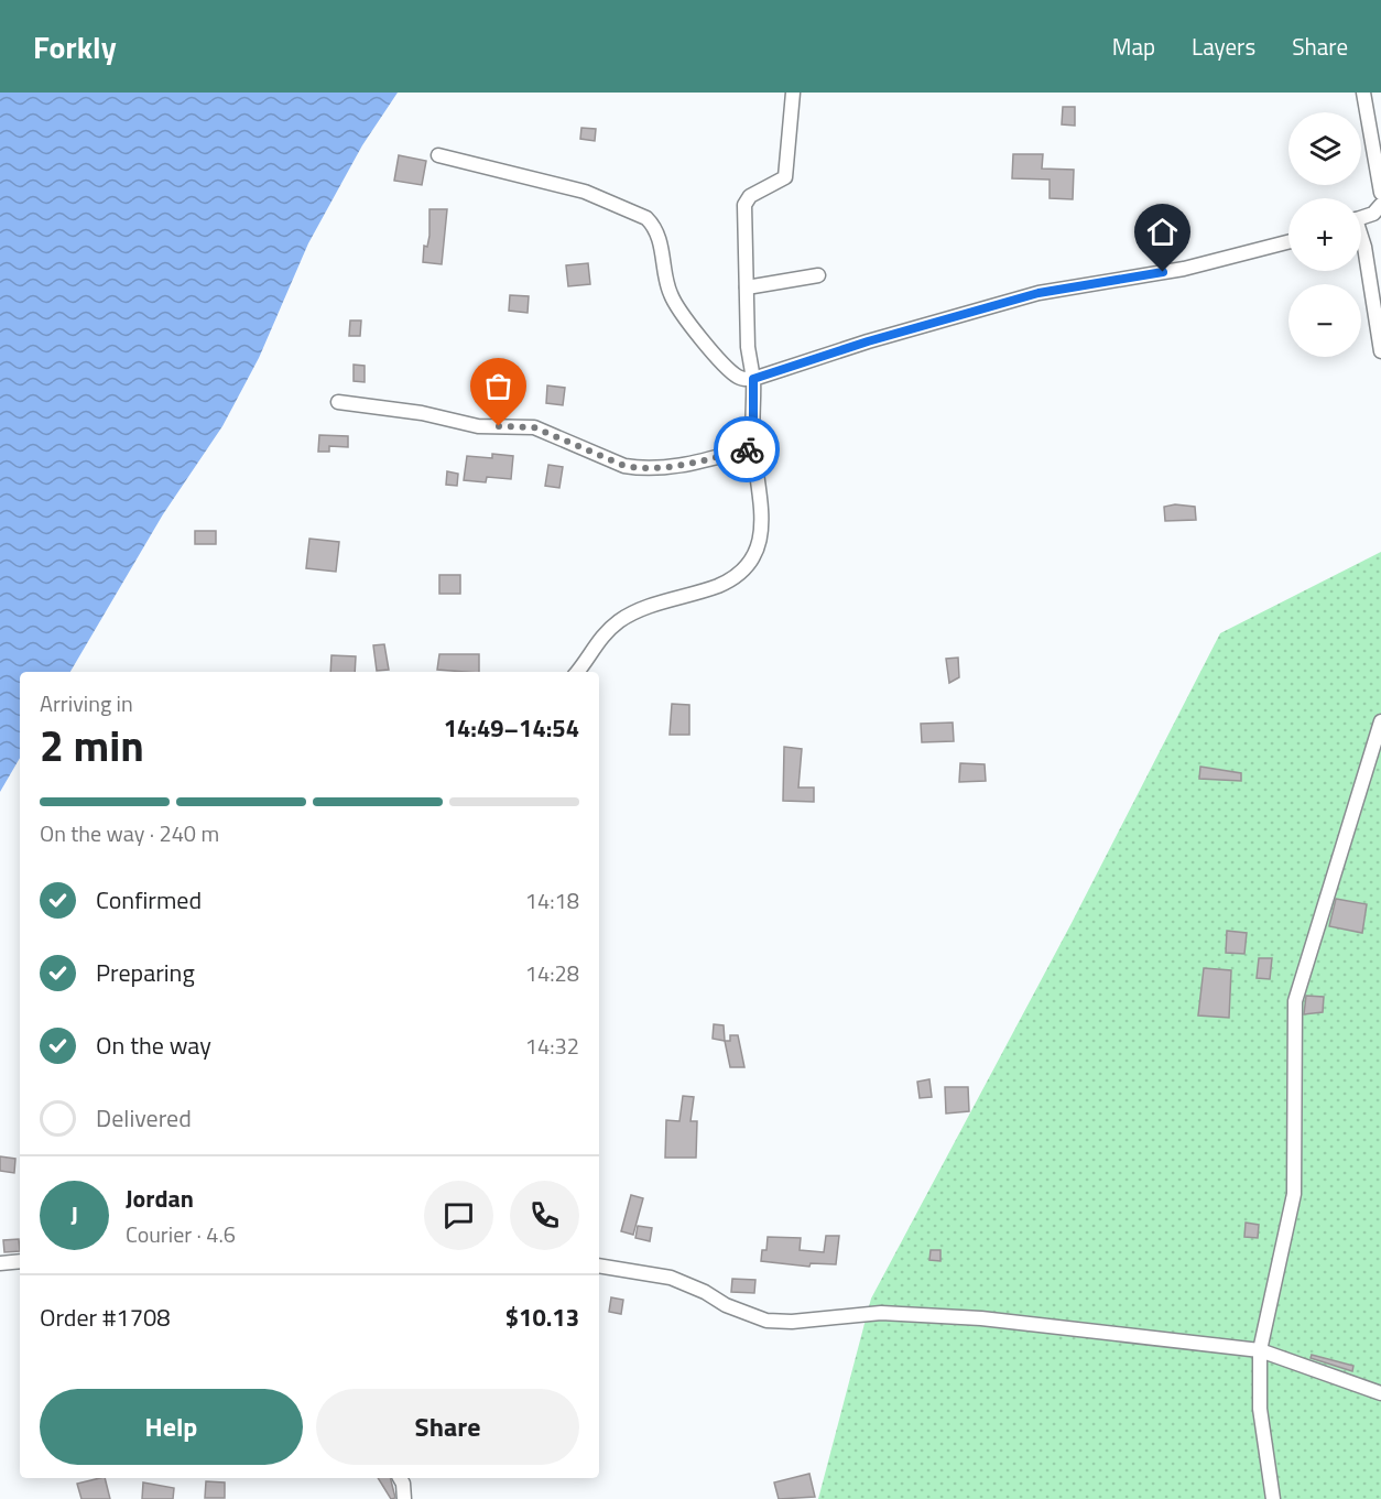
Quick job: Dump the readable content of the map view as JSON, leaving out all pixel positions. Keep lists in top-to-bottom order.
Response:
{
  "page": {
    "header": "Forkly",
    "nav": ["Map", "Layers", "Share"],
    "map_buttons": ["+", "−"],
    "heading": ["2 min", "Arriving in", "14:49–14:54"],
    "panel": [
      "Jordan",
      "Courier · 4.6",
      "Order #1708",
      "$10.13"
    ],
    "bar": "On the way · 240 m",
    "list": [
      ["Confirmed", "14:18"],
      ["Preparing", "14:28"],
      ["On the way", "14:32"],
      "Delivered"
    ],
    "round": "J",
    "buttons": ["Help", "Share"]
  }
}
